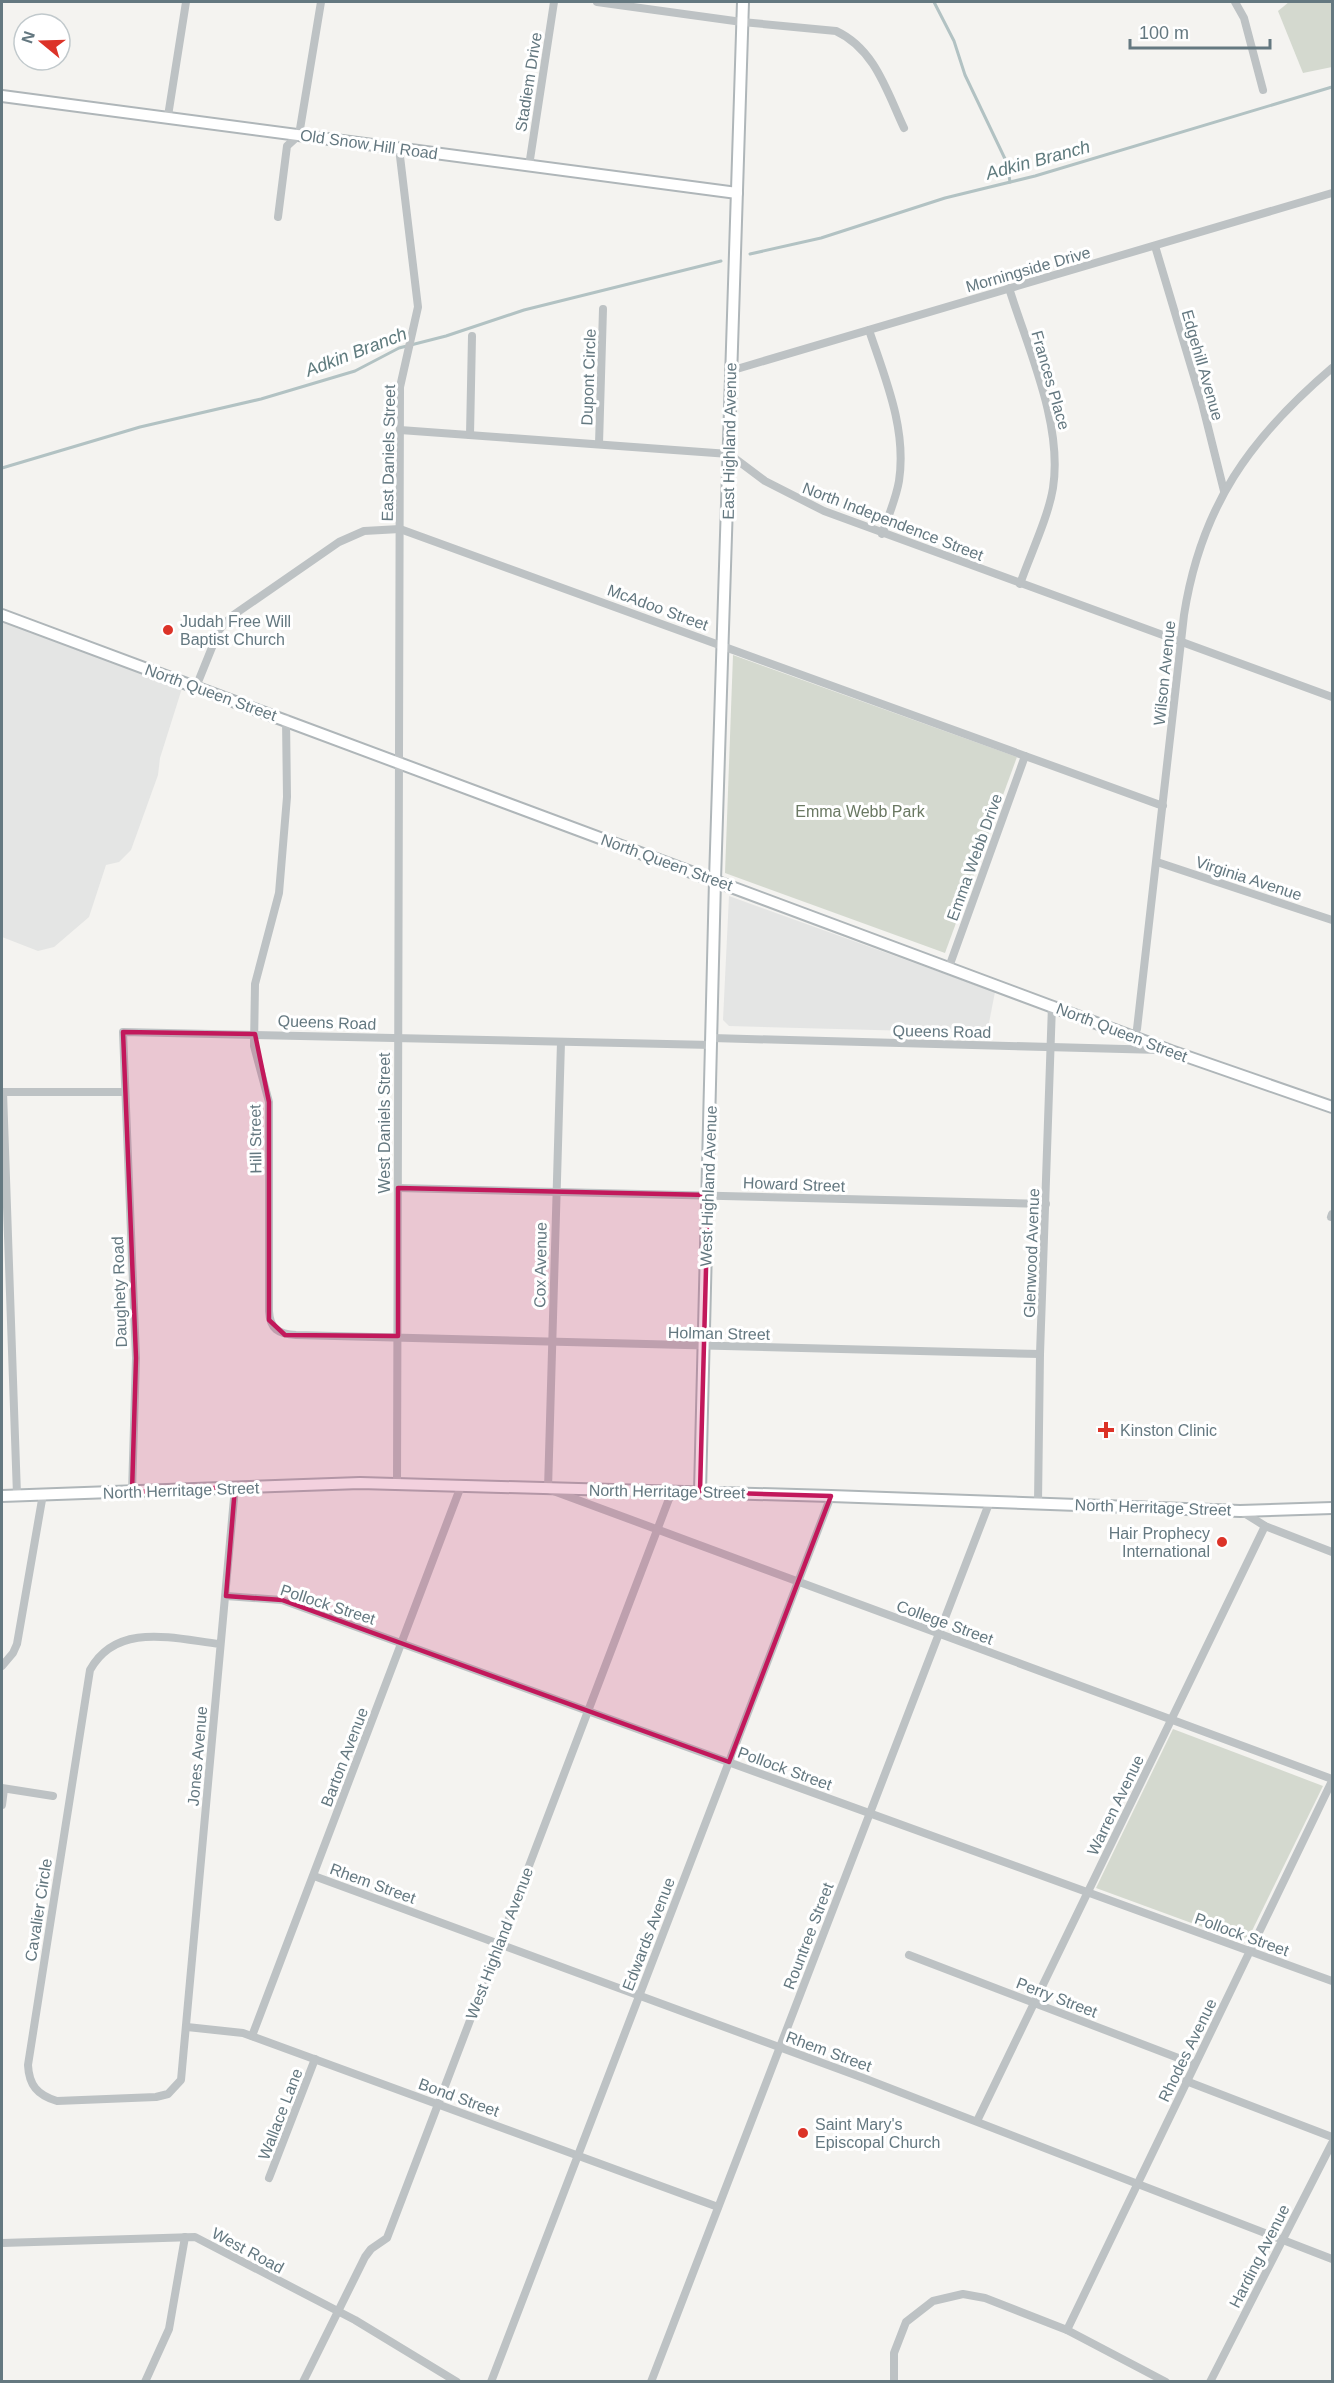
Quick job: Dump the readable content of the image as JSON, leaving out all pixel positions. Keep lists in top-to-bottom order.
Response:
{
  "streets": {
    "street": [
      "Stadiem Drive",
      "Old Snow Hill Road",
      "Morningside Drive",
      "Edgehill Avenue",
      "Dupont Circle",
      "Frances Place",
      "East Highland Avenue",
      "East Daniels Street",
      "North Independence Street",
      "McAdoo Street",
      "Wilson Avenue",
      "North Queen Street",
      "Emma Webb Drive",
      "Virginia Avenue",
      "Queens Road",
      "West Daniels Street",
      "Hill Street",
      "Howard Street",
      "West Highland Avenue",
      "Glenwood Avenue",
      "Cox Avenue",
      "Daughety Road",
      "Holman Street",
      "North Herritage Street",
      "Pollock Street",
      "College Street",
      "Jones Avenue",
      "Barton Avenue",
      "Warren Avenue",
      "Rhem Street",
      "Cavalier Circle",
      "Edwards Avenue",
      "Rountree Street",
      "Perry Street",
      "Rhodes Avenue",
      "Bond Street",
      "Wallace Lane",
      "West Road",
      "Harding Avenue"
    ]
  },
  "crossings": [
    ["Stadiem Drive", "Old Snow Hill Road"],
    ["Old Snow Hill Road", "East Highland Avenue"],
    ["Old Snow Hill Road", "East Daniels Street"],
    ["Morningside Drive", "Edgehill Avenue"],
    ["Morningside Drive", "Frances Place"],
    ["Morningside Drive", "East Highland Avenue"],
    ["Edgehill Avenue", "Wilson Avenue"],
    ["Frances Place", "North Independence Street"],
    ["East Highland Avenue", "North Independence Street"],
    ["East Highland Avenue", "McAdoo Street"],
    ["East Highland Avenue", "North Queen Street"],
    ["East Highland Avenue", "West Highland Avenue"],
    ["East Daniels Street", "McAdoo Street"],
    ["East Daniels Street", "North Queen Street"],
    ["East Daniels Street", "West Daniels Street"],
    ["North Independence Street", "Wilson Avenue"],
    ["McAdoo Street", "Wilson Avenue"],
    ["McAdoo Street", "North Queen Street"],
    ["McAdoo Street", "Emma Webb Drive"],
    ["Wilson Avenue", "Virginia Avenue"],
    ["North Queen Street", "Emma Webb Drive"],
    ["North Queen Street", "Queens Road"],
    ["North Queen Street", "West Daniels Street"],
    ["North Queen Street", "Hill Street"],
    ["North Queen Street", "West Highland Avenue"],
    ["North Queen Street", "Glenwood Avenue"],
    ["Queens Road", "West Daniels Street"],
    ["Queens Road", "Hill Street"],
    ["Queens Road", "West Highland Avenue"],
    ["Queens Road", "Glenwood Avenue"],
    ["Queens Road", "Cox Avenue"],
    ["Queens Road", "Daughety Road"],
    ["West Daniels Street", "Hill Street"],
    ["West Daniels Street", "Howard Street"],
    ["West Daniels Street", "Holman Street"],
    ["West Daniels Street", "North Herritage Street"],
    ["Hill Street", "Holman Street"],
    ["Howard Street", "West Highland Avenue"],
    ["Howard Street", "Glenwood Avenue"],
    ["Howard Street", "Cox Avenue"],
    ["West Highland Avenue", "Holman Street"],
    ["West Highland Avenue", "North Herritage Street"],
    ["West Highland Avenue", "Pollock Street"],
    ["West Highland Avenue", "College Street"],
    ["West Highland Avenue", "Rhem Street"],
    ["West Highland Avenue", "Bond Street"],
    ["West Highland Avenue", "West Road"],
    ["Glenwood Avenue", "Holman Street"],
    ["Glenwood Avenue", "North Herritage Street"],
    ["Cox Avenue", "Holman Street"],
    ["Cox Avenue", "North Herritage Street"],
    ["Cox Avenue", "College Street"],
    ["Daughety Road", "North Herritage Street"],
    ["North Herritage Street", "College Street"],
    ["North Herritage Street", "Jones Avenue"],
    ["North Herritage Street", "Barton Avenue"],
    ["North Herritage Street", "Edwards Avenue"],
    ["North Herritage Street", "Rountree Street"],
    ["Pollock Street", "Jones Avenue"],
    ["Pollock Street", "Barton Avenue"],
    ["Pollock Street", "Warren Avenue"],
    ["Pollock Street", "Edwards Avenue"],
    ["Pollock Street", "Rountree Street"],
    ["Pollock Street", "Rhodes Avenue"],
    ["College Street", "Warren Avenue"],
    ["College Street", "Edwards Avenue"],
    ["College Street", "Rountree Street"],
    ["College Street", "Rhodes Avenue"],
    ["Jones Avenue", "Cavalier Circle"],
    ["Jones Avenue", "Bond Street"],
    ["Barton Avenue", "Rhem Street"],
    ["Barton Avenue", "Bond Street"],
    ["Warren Avenue", "Rhem Street"],
    ["Warren Avenue", "Perry Street"],
    ["Rhem Street", "Edwards Avenue"],
    ["Rhem Street", "Rountree Street"],
    ["Rhem Street", "Rhodes Avenue"],
    ["Rhem Street", "Harding Avenue"],
    ["Cavalier Circle", "Bond Street"],
    ["Edwards Avenue", "Bond Street"],
    ["Rountree Street", "Bond Street"],
    ["Perry Street", "Rhodes Avenue"],
    ["Bond Street", "Wallace Lane"]
  ],
  "water": ["Adkin Branch"],
  "parks": ["Emma Webb Park"],
  "places": {
    "other": ["Judah Free Will Baptist Church", "Hair Prophecy International", "Saint Mary's Episcopal Church"],
    "health": ["Kinston Clinic"]
  },
  "scale_bar": "100 m",
  "north": "left"
}
